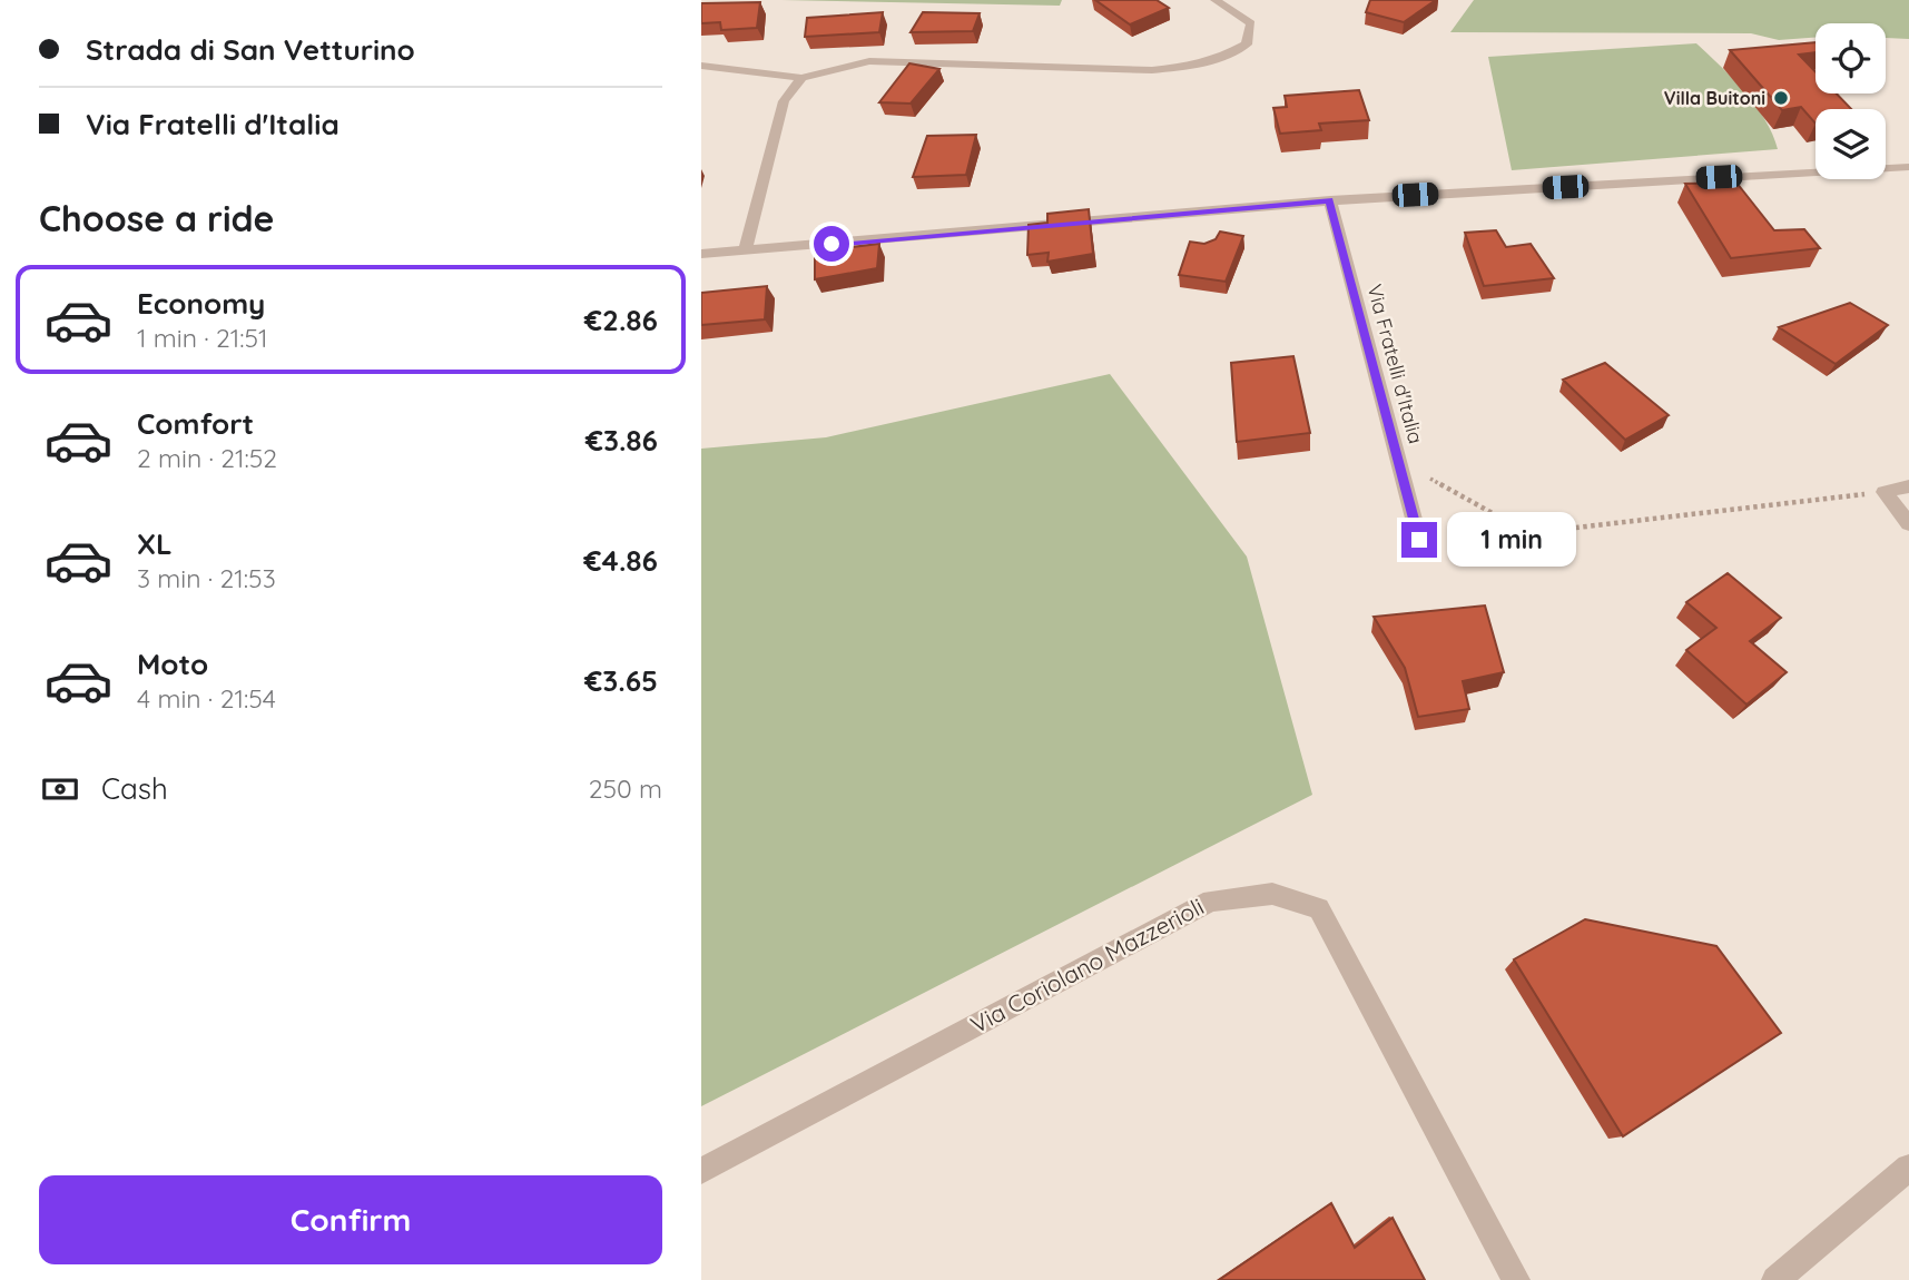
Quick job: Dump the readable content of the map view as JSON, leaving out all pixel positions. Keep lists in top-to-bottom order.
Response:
{
  "streets": {
    "street": ["Via Fratelli d'Italia", "Via Coriolano Mazzerioli"]
  },
  "places": ["Villa Buitoni"],
  "page": {
    "banner": ["Strada di San Vetturino", "Via Fratelli d'Italia"],
    "heading": "Choose a ride",
    "list": [
      {
        "name": "Economy",
        "note": "1 min · 21:51",
        "value": "€2.86"
      },
      {
        "name": "Comfort",
        "note": "2 min · 21:52",
        "value": "€3.86"
      },
      {
        "name": "XL",
        "note": "3 min · 21:53",
        "value": "€4.86"
      },
      {
        "name": "Moto",
        "note": "4 min · 21:54",
        "value": "€3.65"
      }
    ],
    "bubble": "1 min",
    "pay": ["Cash", "250 m"],
    "buttons": "Confirm"
  }
}
